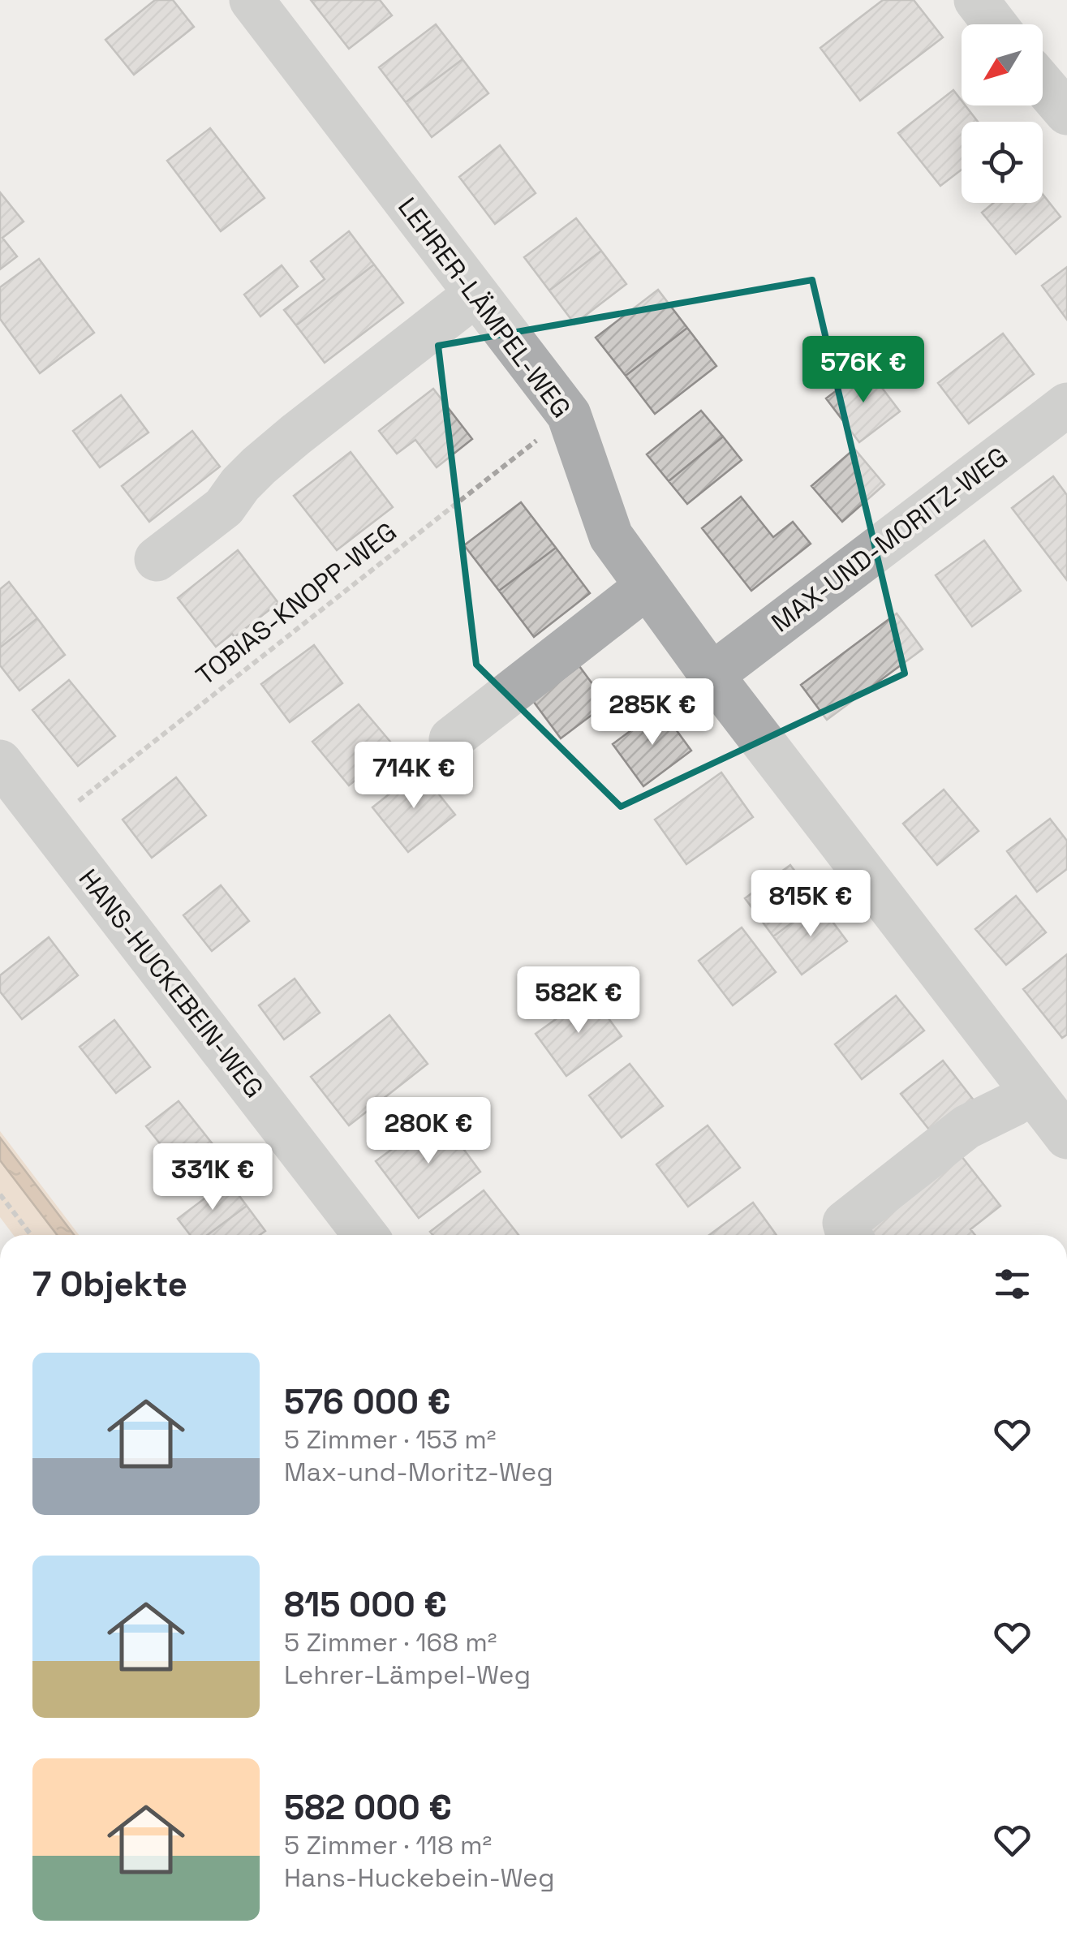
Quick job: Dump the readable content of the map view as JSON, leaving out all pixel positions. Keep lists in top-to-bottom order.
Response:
{
  "streets": {
    "street": ["LEHRER-LÄMPEL-WEG", "MAX-UND-MORITZ-WEG", "HANS-HUCKEBEIN-WEG"],
    "path": ["TOBIAS-KNOPP-WEG"]
  },
  "crossings": [
    ["LEHRER-LÄMPEL-WEG", "MAX-UND-MORITZ-WEG"],
    ["LEHRER-LÄMPEL-WEG", "TOBIAS-KNOPP-WEG"],
    ["TOBIAS-KNOPP-WEG", "HANS-HUCKEBEIN-WEG"]
  ],
  "north": "bottom left",
  "page": {
    "price": [
      "576K €",
      "285K €",
      "714K €",
      "815K €",
      "582K €",
      "280K €",
      "331K €"
    ],
    "heading": "7 Objekte",
    "list": [
      {
        "name": "576 000 €",
        "note": "5 Zimmer · 153 m² · Max-und-Moritz-Weg"
      },
      {
        "name": "815 000 €",
        "note": "5 Zimmer · 168 m² · Lehrer-Lämpel-Weg"
      },
      {
        "name": "582 000 €",
        "note": "5 Zimmer · 118 m² · Hans-Huckebein-Weg"
      }
    ]
  }
}
